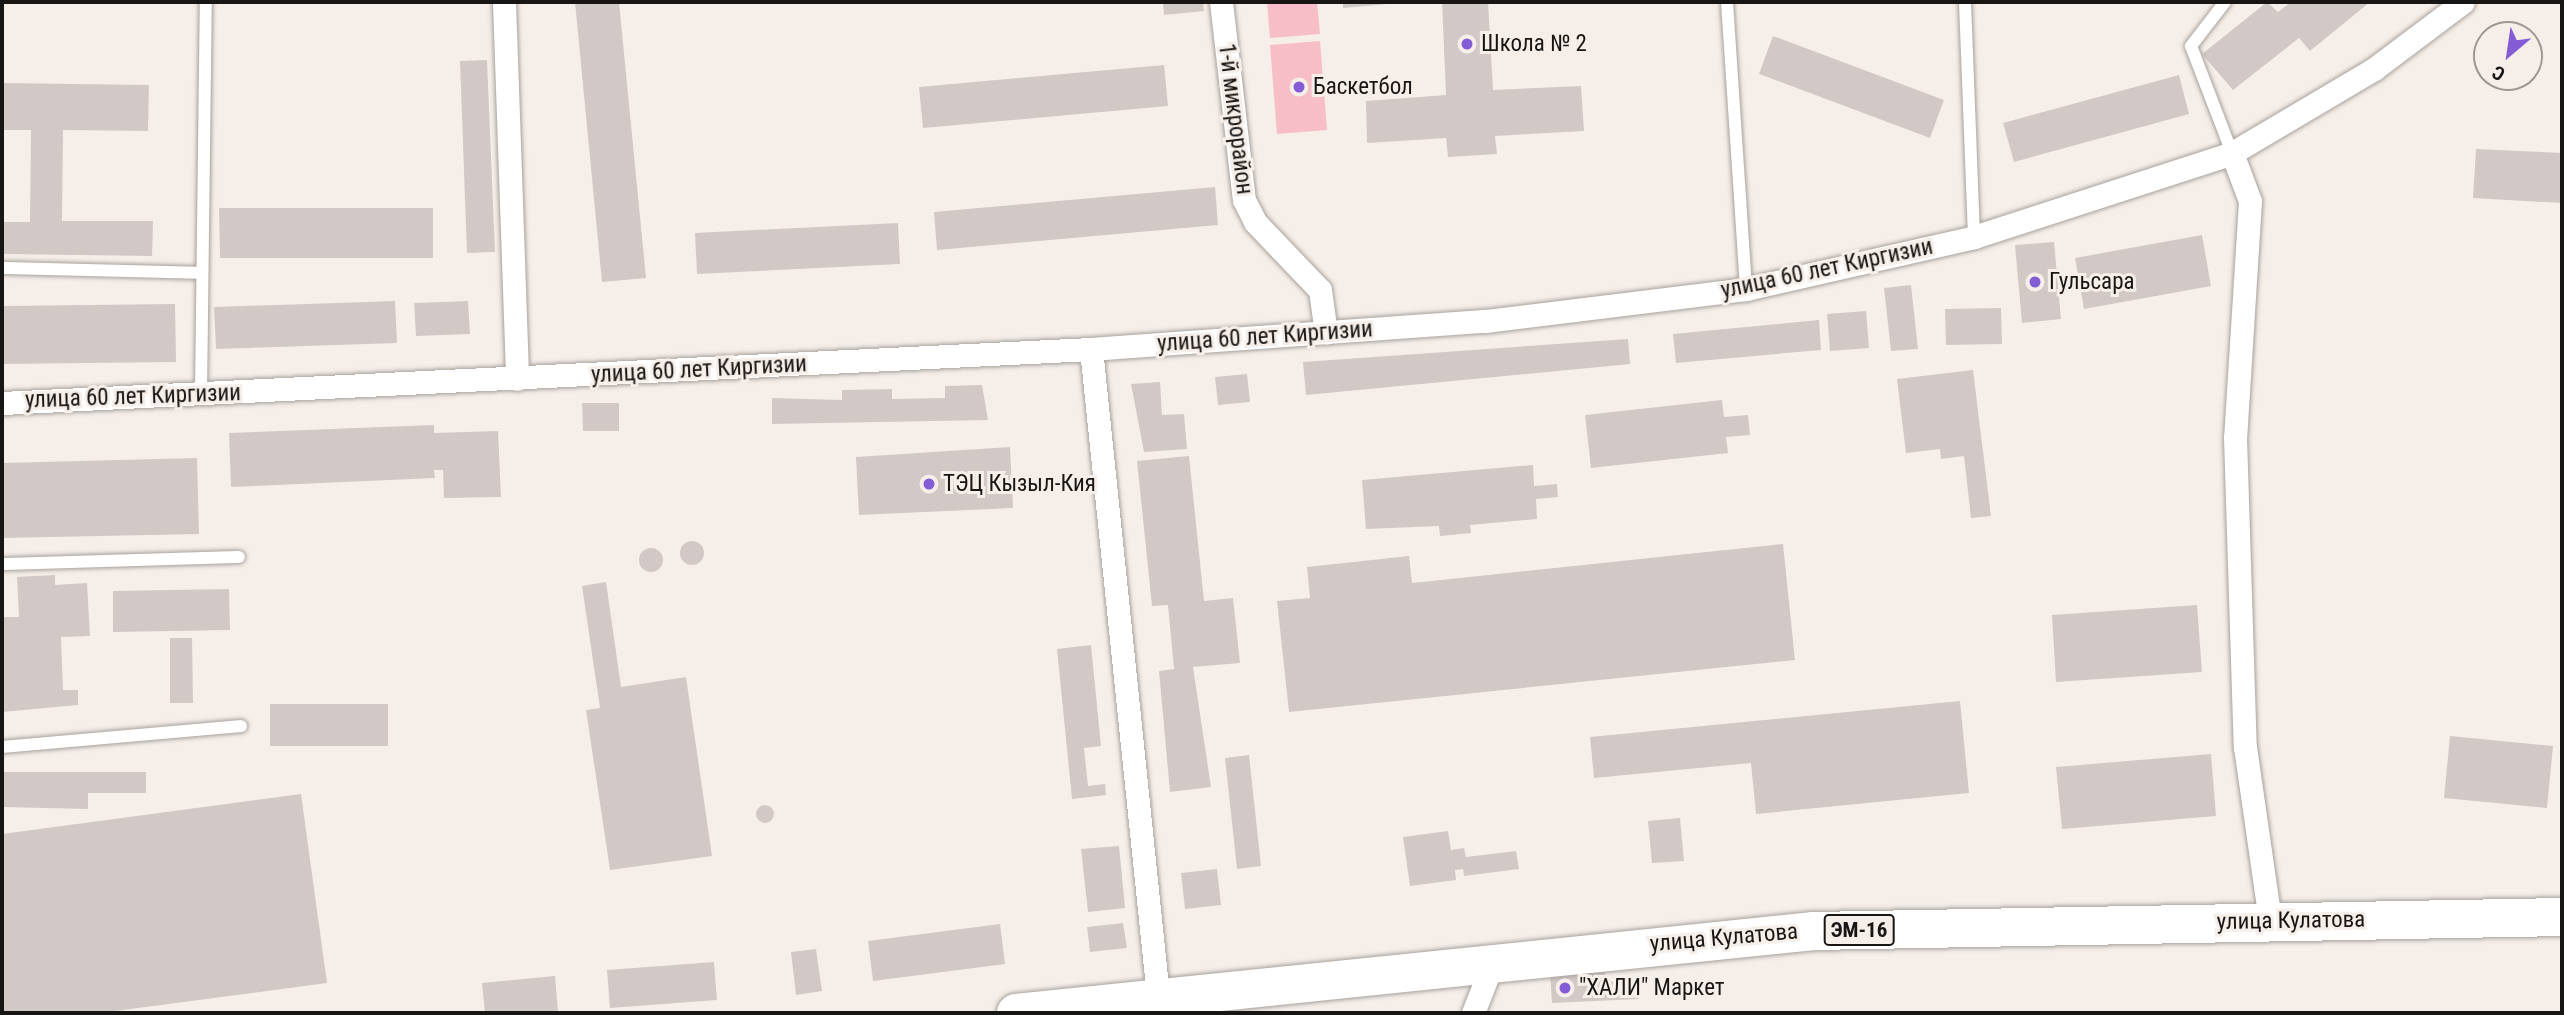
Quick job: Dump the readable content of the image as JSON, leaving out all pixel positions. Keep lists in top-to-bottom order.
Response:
{
  "streets": {
    "highway": ["улица Кулатова", "ЭМ-16"],
    "street": ["1-й микрорайон", "улица 60 лет Киргизии"]
  },
  "crossings": [
    ["1-й микрорайон", "улица 60 лет Киргизии"]
  ],
  "places": [
    "Школа № 2",
    "Баскетбол",
    "Гульсара",
    "ТЭЦ Кызыл-Кия",
    "\"ХАЛИ\" Маркет"
  ],
  "north": "bottom left"
}
